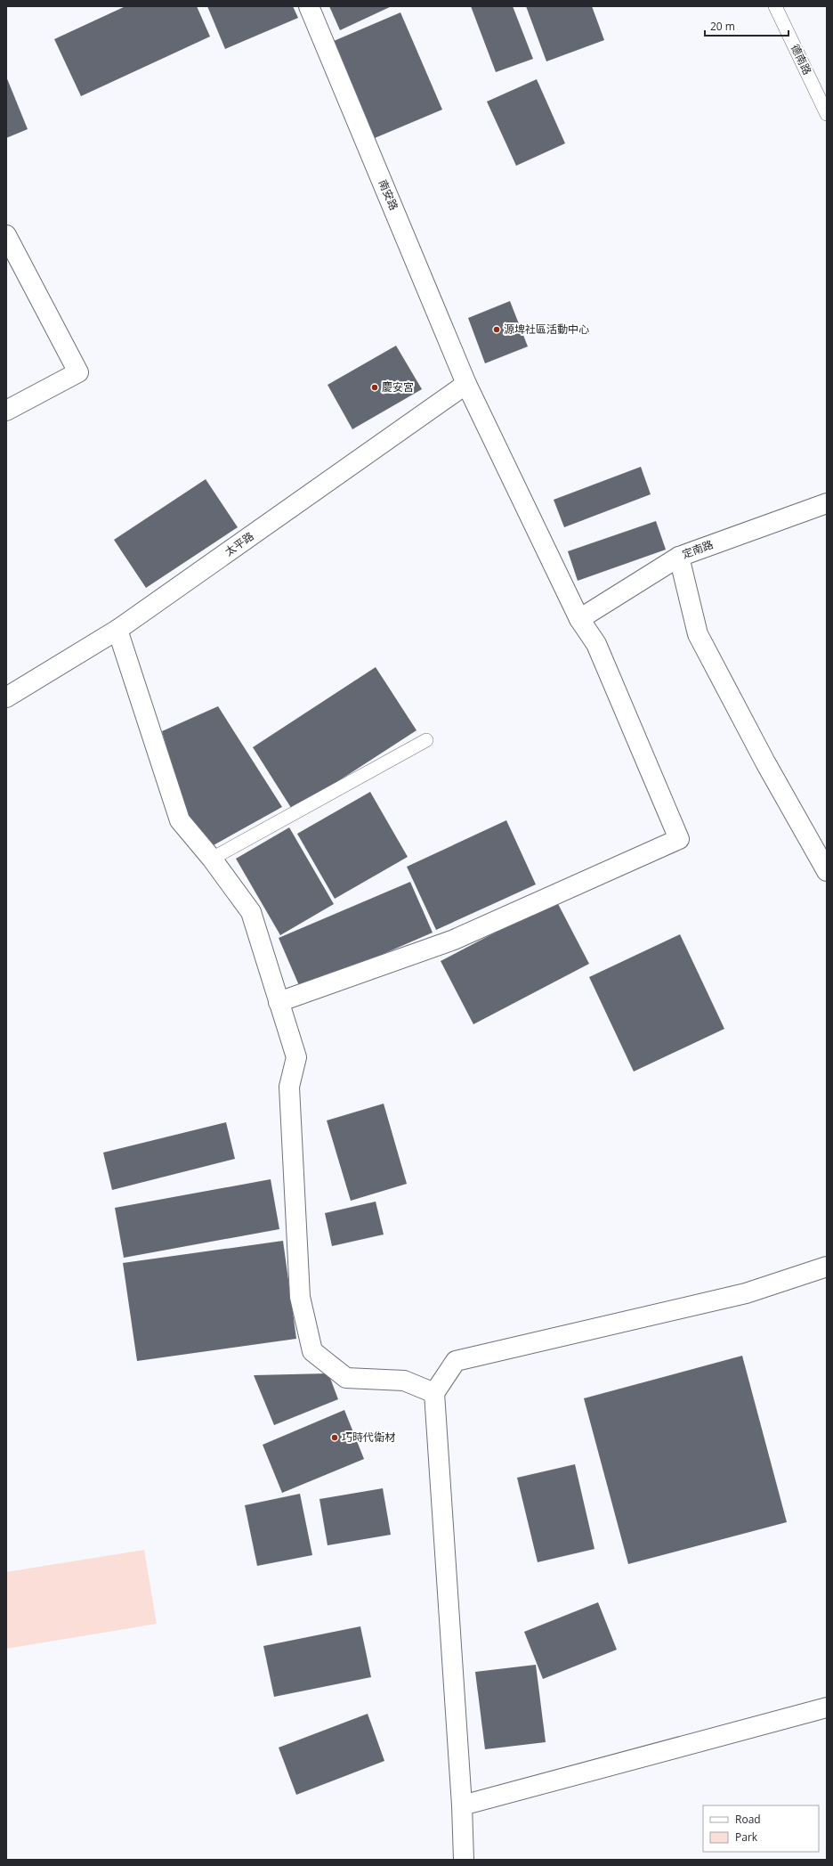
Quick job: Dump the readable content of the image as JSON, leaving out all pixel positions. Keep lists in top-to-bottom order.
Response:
{
  "streets": {
    "street": ["南安路", "太平路", "定南路"],
    "lane": ["德南路"]
  },
  "crossings": [
    ["南安路", "太平路"],
    ["南安路", "定南路"]
  ],
  "places": ["源埤社區活動中心", "慶安宮", "巧時代衛材"],
  "legend": ["Road", "Park"],
  "scale_bar": "20 m"
}
